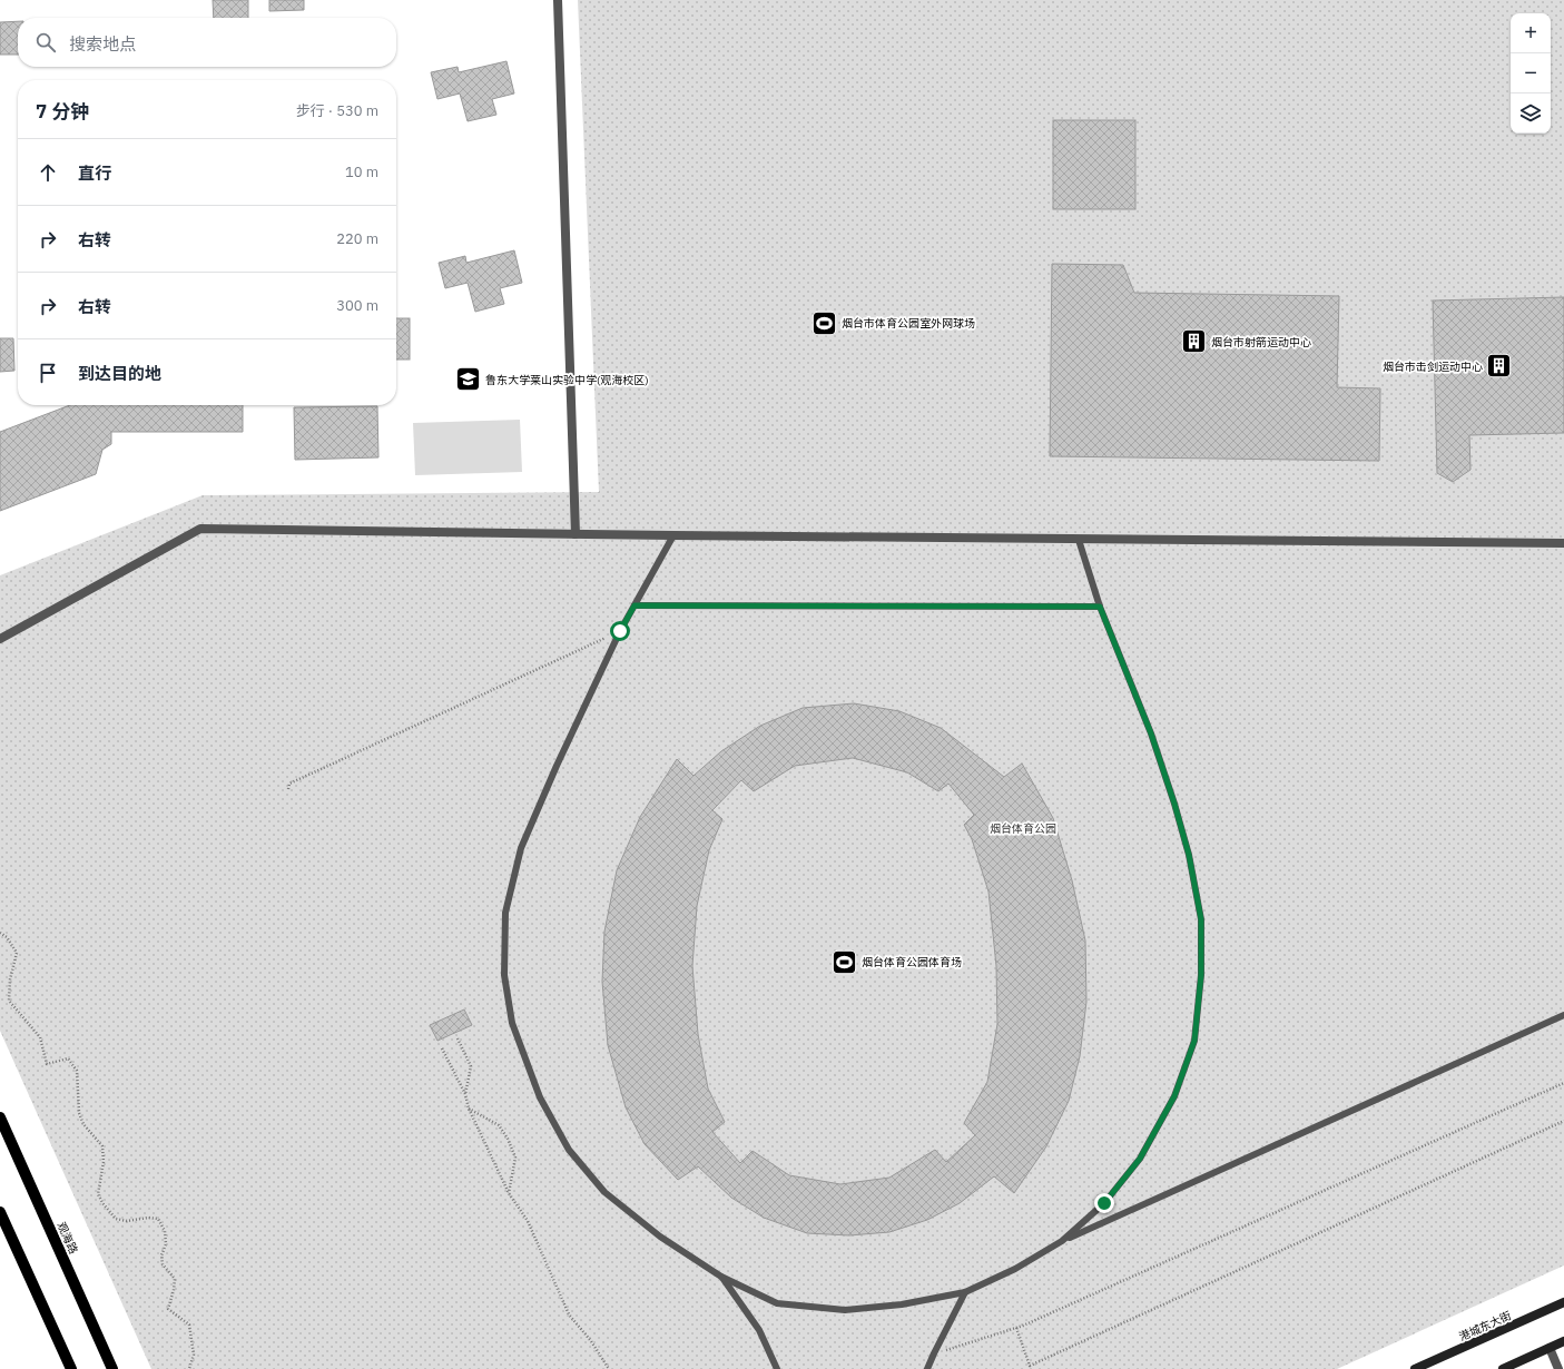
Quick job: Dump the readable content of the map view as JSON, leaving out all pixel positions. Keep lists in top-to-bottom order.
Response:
{
  "streets": {
    "main road": ["观海路", "港城东大街"]
  },
  "parks": ["烟台体育公园"],
  "places": {
    "sports": ["烟台市体育公园室外网球场", "烟台体育公园体育场"],
    "building": ["烟台市射箭运动中心", "烟台市击剑运动中心"],
    "school or university": ["鲁东大学莱山实验中学(观海校区)"]
  },
  "page": {
    "map_buttons": ["+", "−"],
    "search": "搜索地点",
    "heading": ["7 分钟", "步行 · 530 m"],
    "list": [
      ["直行", "10 m"],
      ["右转", "220 m"],
      ["右转", "300 m"],
      "到达目的地"
    ]
  }
}
